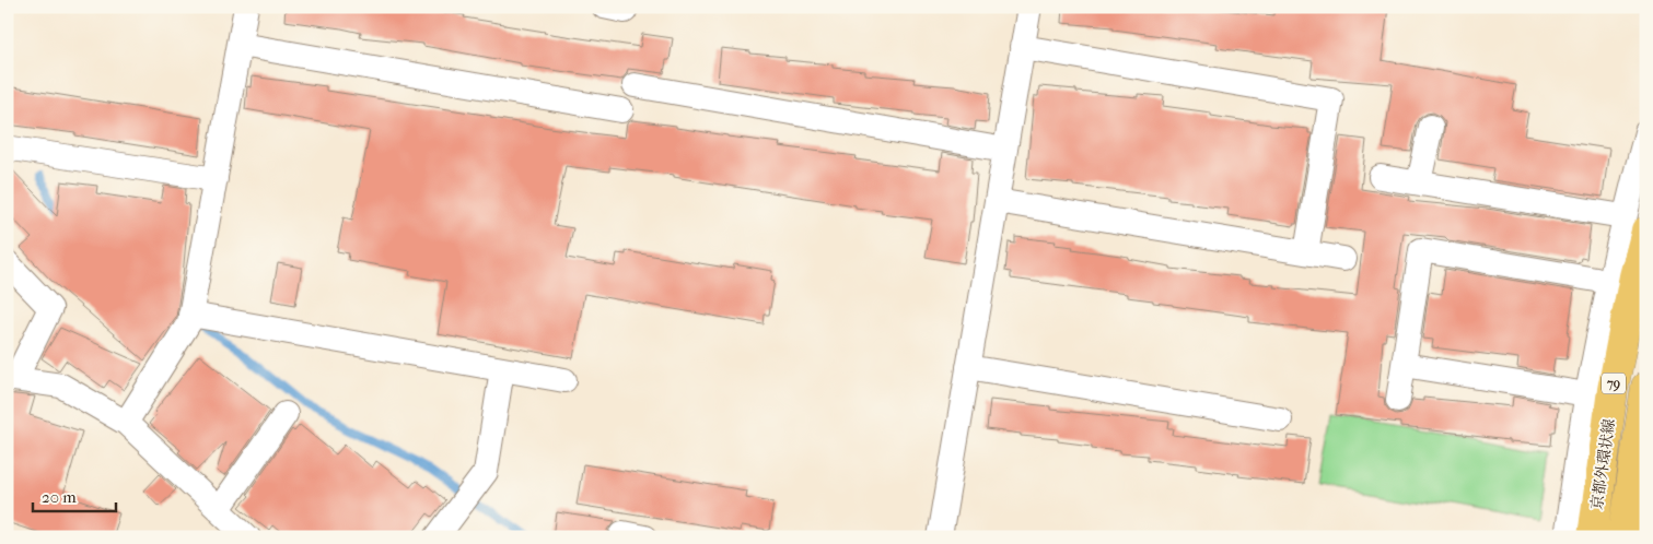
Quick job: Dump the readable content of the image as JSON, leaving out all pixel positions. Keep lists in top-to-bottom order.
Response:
{
  "streets": {
    "main road": ["79", "京都外環状線"]
  },
  "scale_bar": "20 m"
}
